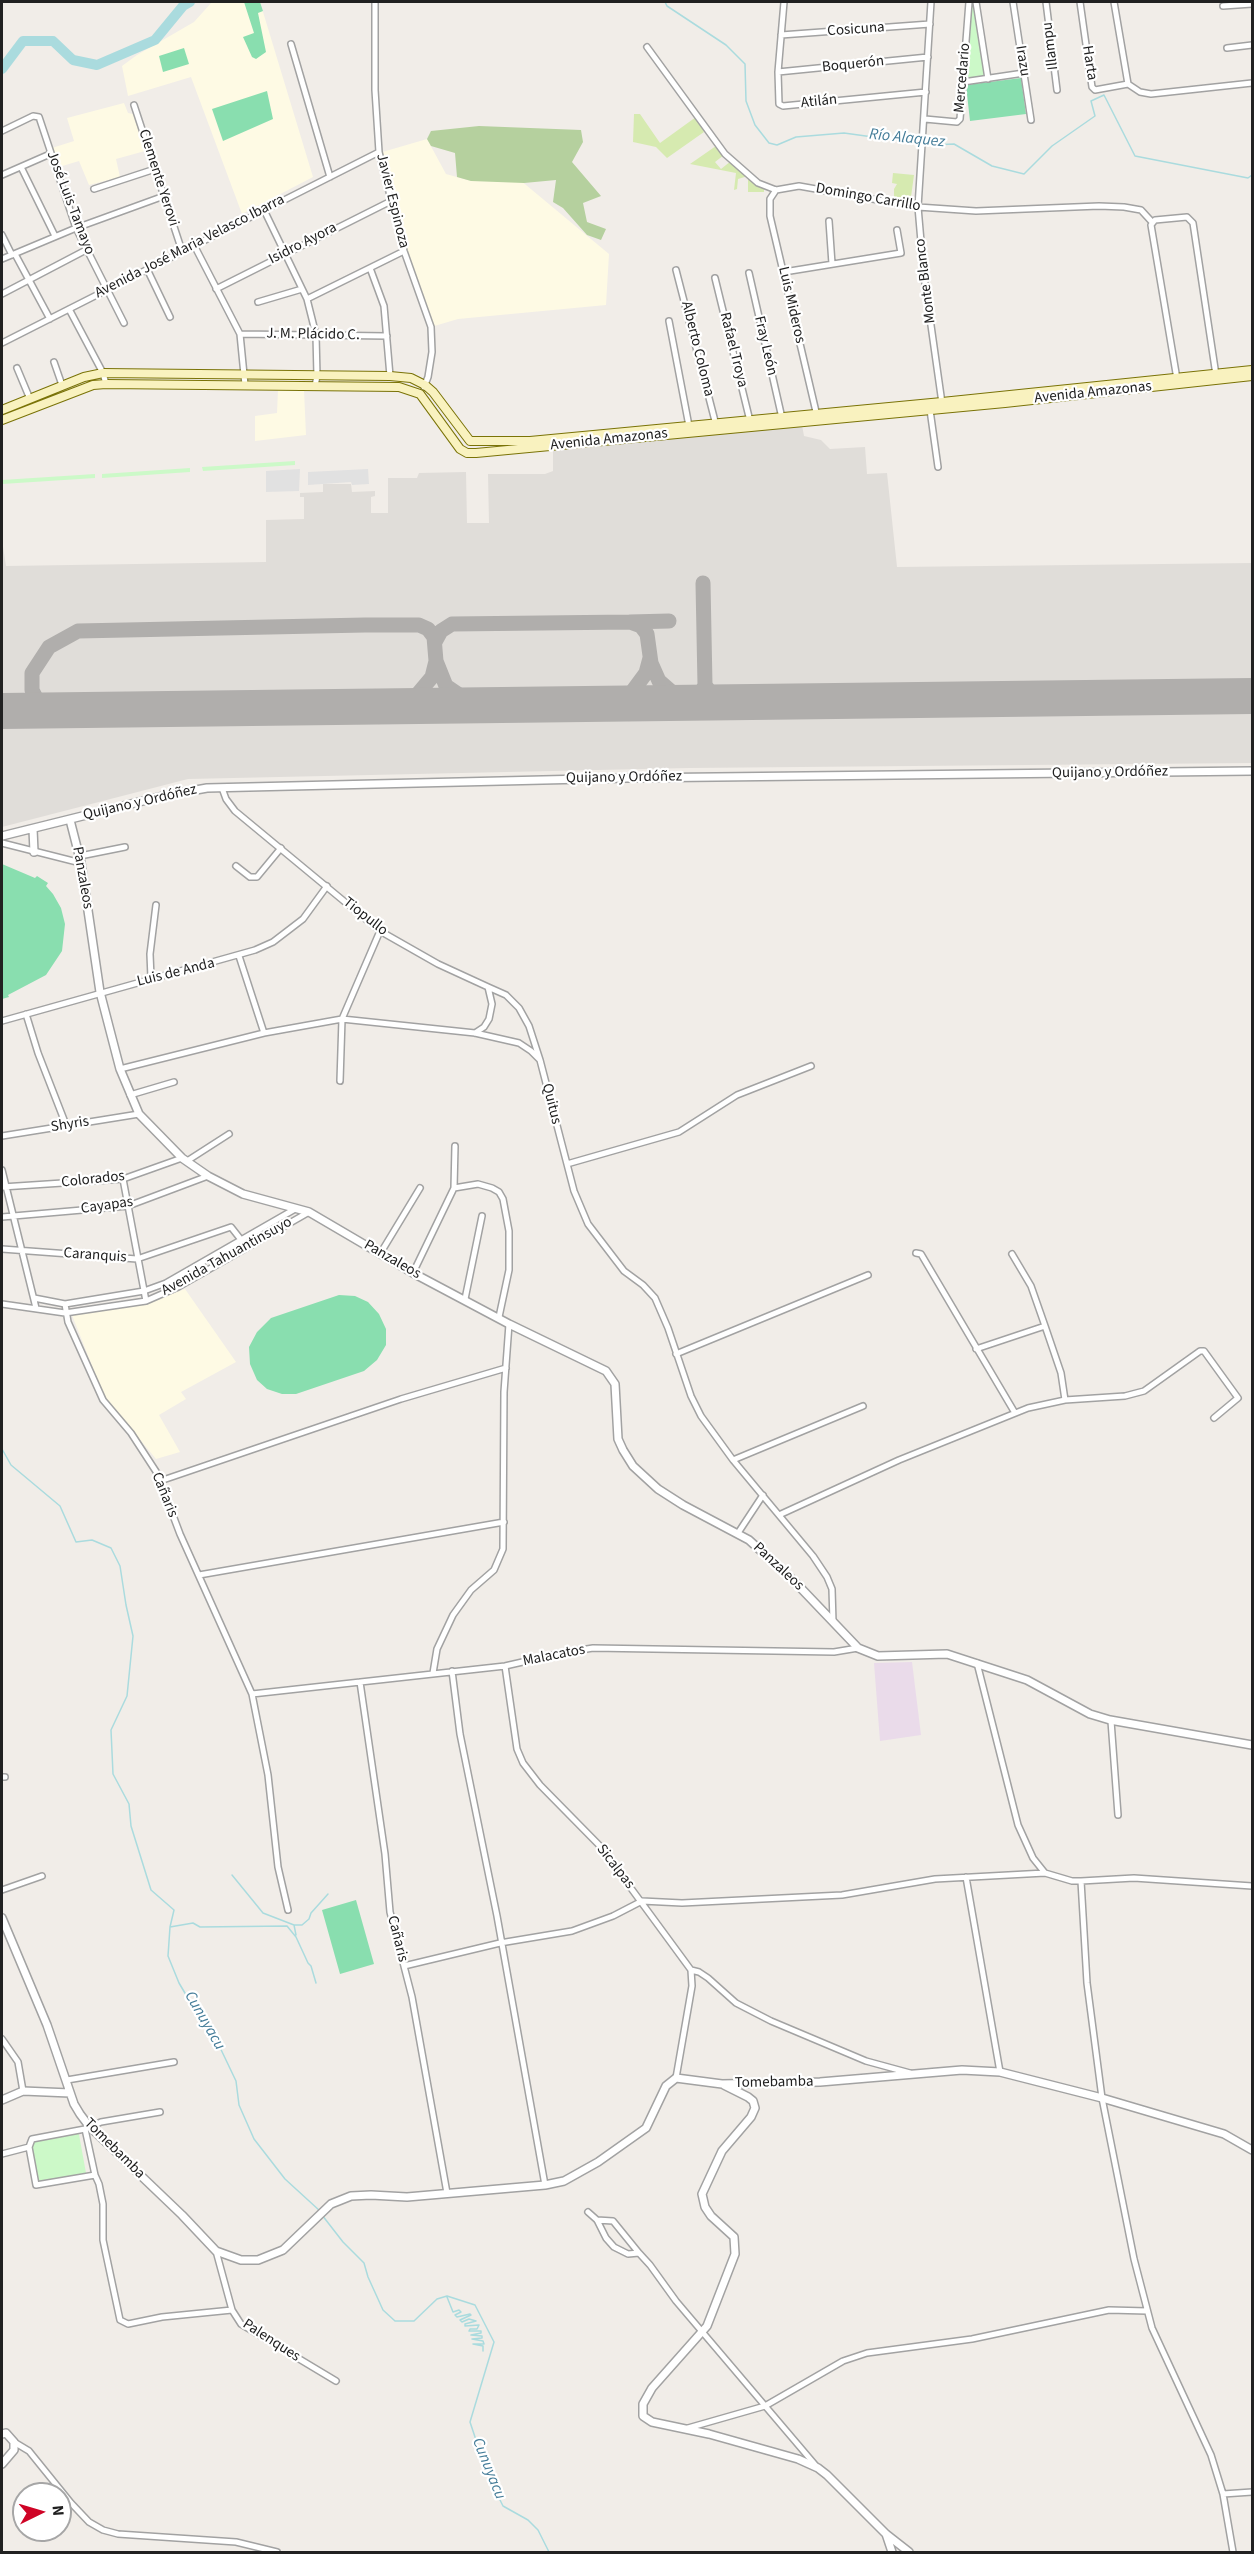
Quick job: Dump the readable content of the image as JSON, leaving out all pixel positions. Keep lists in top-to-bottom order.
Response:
{
  "streets": {
    "main road": ["Avenida Amazonas"],
    "street": [
      "Cosicuna",
      "Illampu",
      "Irazu",
      "Harta",
      "Boquerón",
      "Mercedario",
      "Atilán",
      "Clemente Yerovi",
      "Domingo Carrillo",
      "Javier Espinoza",
      "José Luis Tamayo",
      "Isidro Ayora",
      "Avenida José Maria Velasco Ibarra",
      "Monte Blanco",
      "Luis Mideros",
      "J. M. Plácido C.",
      "Fray León",
      "Alberto Coloma",
      "Rafael Troya",
      "Quijano y Ordóñez",
      "Panzaleos",
      "Tiopullo",
      "Luis de Anda",
      "Quitus",
      "Shyris",
      "Colorados",
      "Cayapas",
      "Caranquis",
      "Avenida Tahuantinsuyo",
      "Cañaris",
      "Malacatos",
      "Sicalpas",
      "Tomebamba",
      "Palenques"
    ]
  },
  "crossings": [
    ["Cosicuna", "Atilán"],
    ["Boquerón", "Atilán"],
    ["Mercedario", "Monte Blanco"],
    ["Clemente Yerovi", "Avenida José Maria Velasco Ibarra"],
    ["Domingo Carrillo", "Monte Blanco"],
    ["Domingo Carrillo", "Luis Mideros"],
    ["Javier Espinoza", "Isidro Ayora"],
    ["Javier Espinoza", "Avenida José Maria Velasco Ibarra"],
    ["Javier Espinoza", "Avenida Amazonas"],
    ["José Luis Tamayo", "Avenida José Maria Velasco Ibarra"],
    ["Monte Blanco", "Avenida Amazonas"],
    ["Luis Mideros", "Avenida Amazonas"],
    ["Fray León", "Avenida Amazonas"],
    ["Alberto Coloma", "Avenida Amazonas"],
    ["Rafael Troya", "Avenida Amazonas"],
    ["Quijano y Ordóñez", "Panzaleos"],
    ["Quijano y Ordóñez", "Tiopullo"],
    ["Panzaleos", "Luis de Anda"],
    ["Panzaleos", "Quitus"],
    ["Panzaleos", "Shyris"],
    ["Panzaleos", "Colorados"],
    ["Panzaleos", "Cayapas"],
    ["Panzaleos", "Avenida Tahuantinsuyo"],
    ["Panzaleos", "Malacatos"],
    ["Tiopullo", "Luis de Anda"],
    ["Tiopullo", "Quitus"],
    ["Caranquis", "Avenida Tahuantinsuyo"],
    ["Avenida Tahuantinsuyo", "Cañaris"],
    ["Cañaris", "Malacatos"],
    ["Cañaris", "Tomebamba"],
    ["Malacatos", "Sicalpas"],
    ["Tomebamba", "Palenques"]
  ],
  "water": ["Río Alaquez", "Cunuyacu"],
  "north": "right"
}
